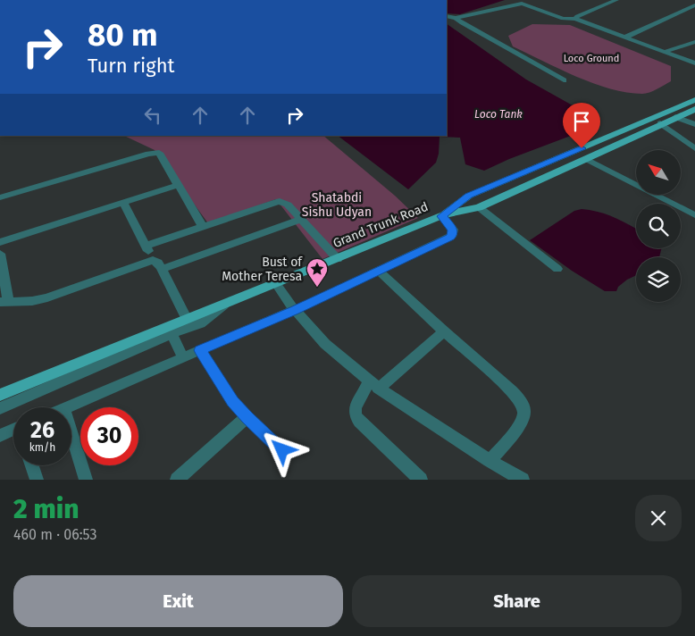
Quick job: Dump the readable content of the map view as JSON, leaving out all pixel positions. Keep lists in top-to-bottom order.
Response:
{
  "streets": {
    "main road": ["Grand Trunk Road"]
  },
  "water": ["Loco Tank"],
  "parks": ["Loco Ground", "Shatabdi Sishu Udyan"],
  "places": {
    "place": ["Bust of Mother Teresa"]
  },
  "north": "top left",
  "page": {
    "turn": ["80 m", "Turn right"],
    "speed": "26 km/h",
    "limit": "30",
    "heading": ["2 min", "460 m · 06:53"],
    "buttons": ["Exit", "Share"]
  }
}
